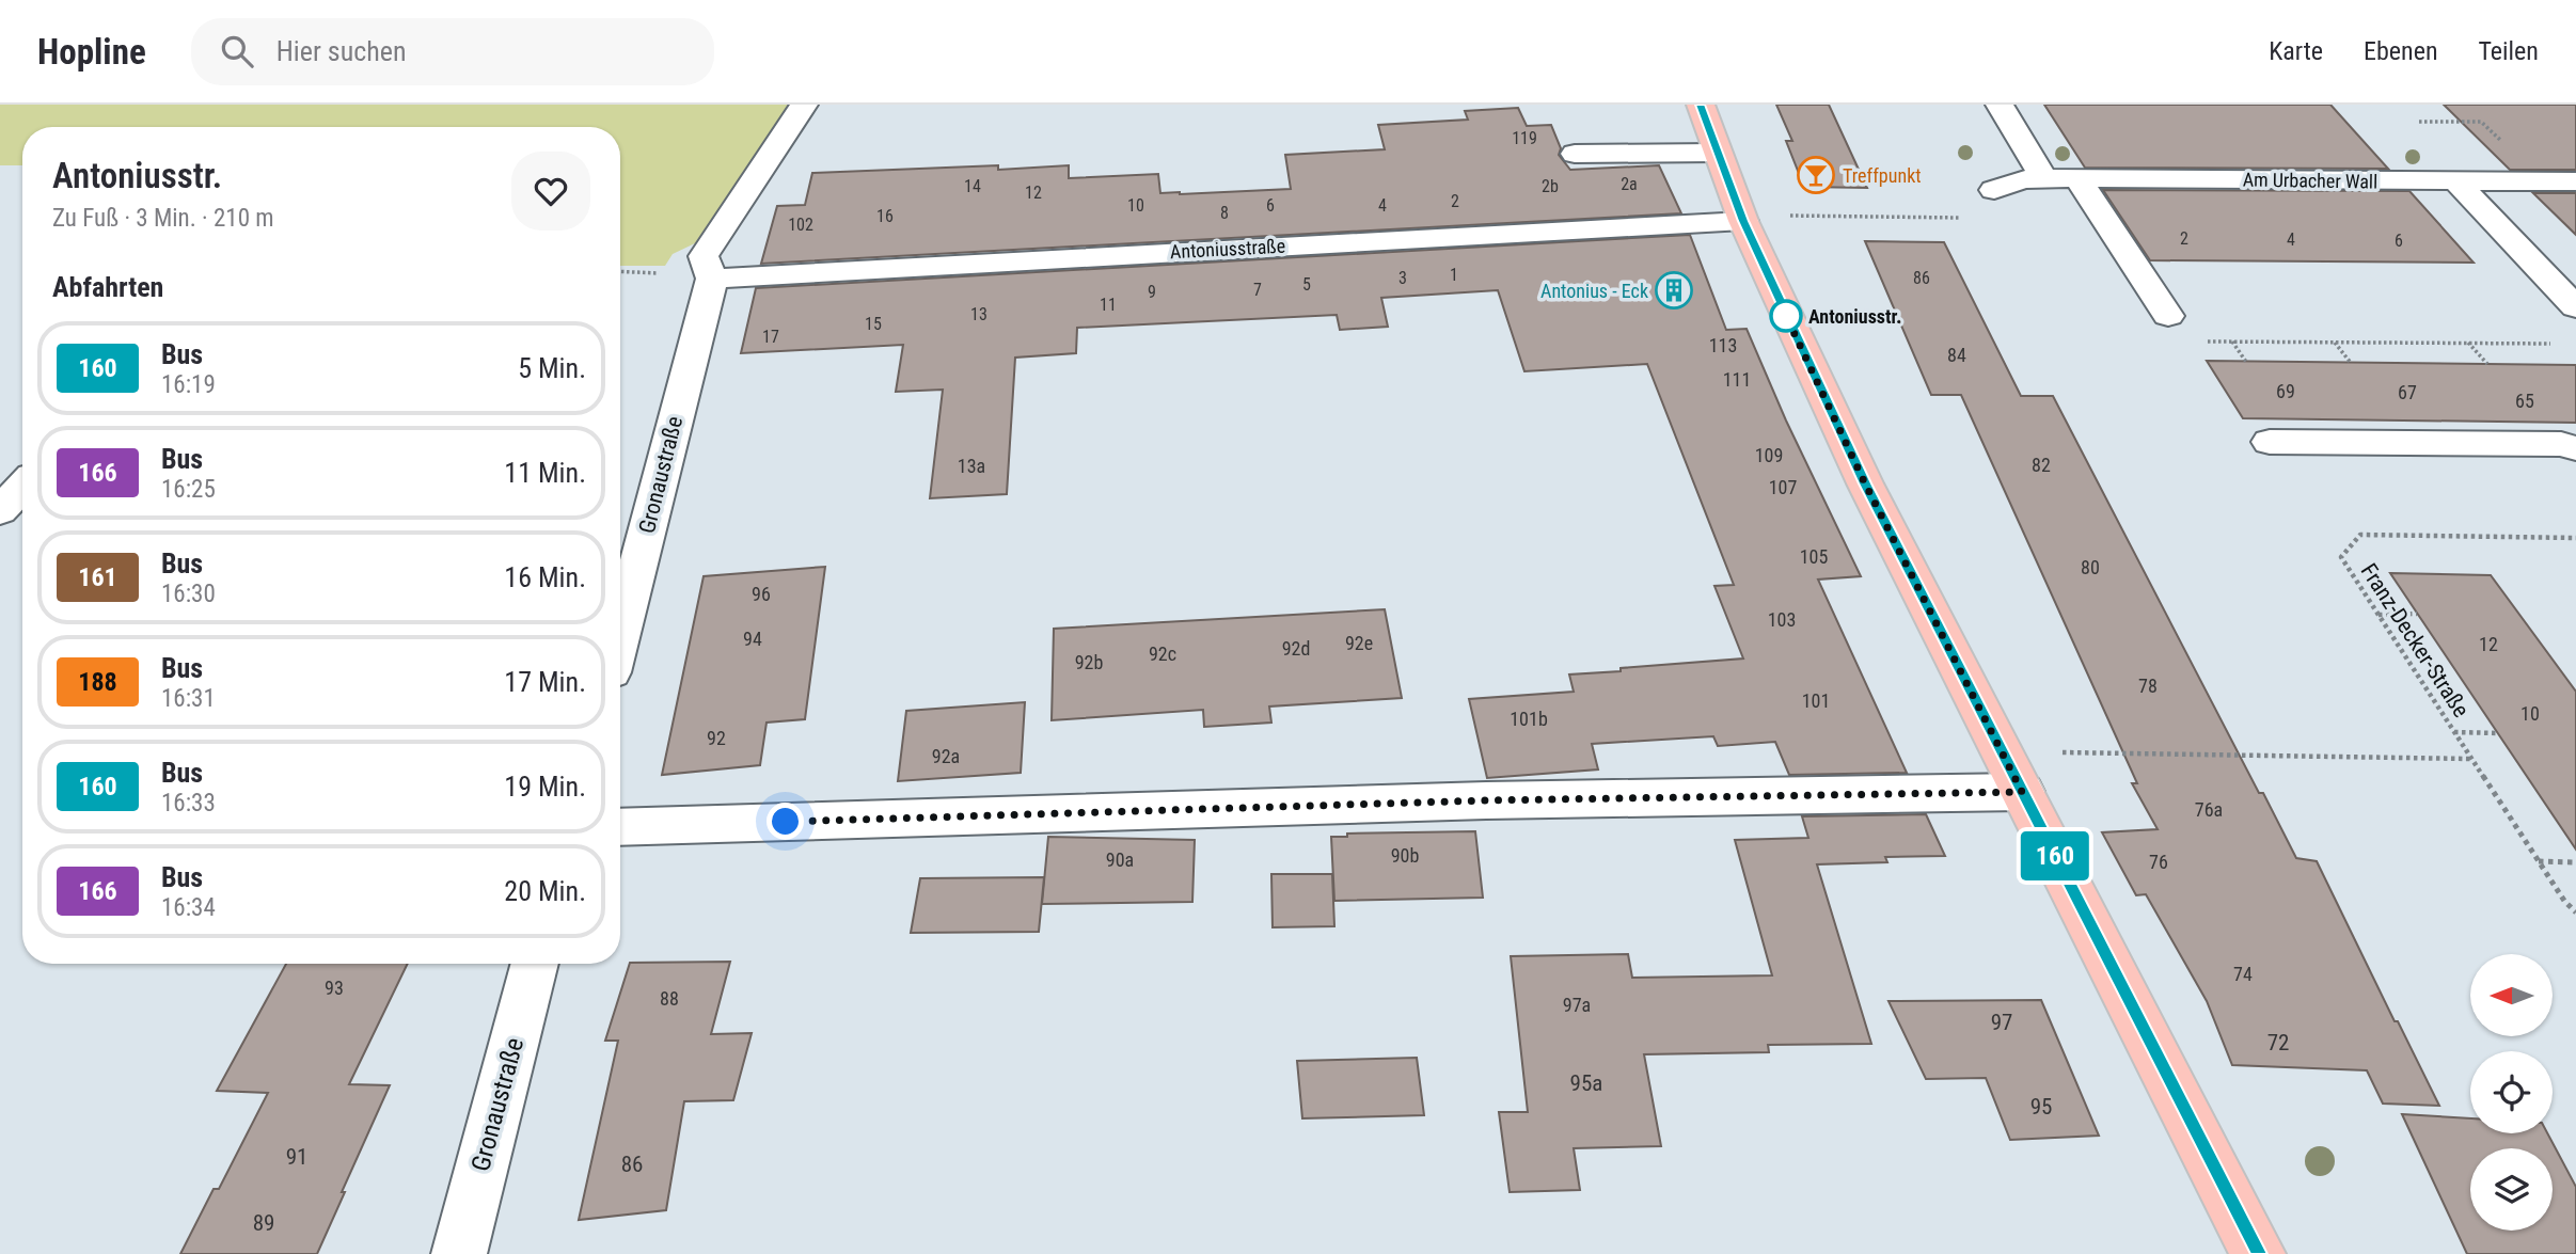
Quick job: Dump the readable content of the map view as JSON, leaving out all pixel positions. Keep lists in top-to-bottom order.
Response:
{
  "streets": {
    "street": ["Am Urbacher Wall", "Antoniusstraße", "Gronaustraße"],
    "path": ["Franz-Decker-Straße"]
  },
  "crossings": [
    ["Antoniusstraße", "Gronaustraße"]
  ],
  "places": {
    "bar": ["Treffpunkt"],
    "building": ["Antonius - Eck"],
    "other": ["Antoniusstr."]
  },
  "lines": ["bus line 160"],
  "house_numbers": [
    "119",
    "2a",
    "14",
    "2b",
    "12",
    "2",
    "10",
    "6",
    "4",
    "8",
    "16",
    "102",
    "2",
    "4",
    "6",
    "1",
    "3",
    "86",
    "5",
    "7",
    "9",
    "11",
    "13",
    "15",
    "17",
    "113",
    "84",
    "111",
    "69",
    "67",
    "65",
    "109",
    "82",
    "13a",
    "107",
    "105",
    "80",
    "96",
    "103",
    "94",
    "92e",
    "12",
    "92d",
    "92c",
    "92b",
    "78",
    "101",
    "10",
    "101b",
    "92",
    "92a",
    "76a",
    "90b",
    "90a",
    "76",
    "74",
    "93",
    "88",
    "97a",
    "97",
    "72",
    "95a",
    "95",
    "91",
    "86",
    "89"
  ],
  "north": "left",
  "page": {
    "header": "Hopline",
    "search": "Hier suchen",
    "nav": ["Karte", "Ebenen", "Teilen"],
    "on_map": "160",
    "heading": [
      ["Antoniusstr.", "Zu Fuß · 3 Min. · 210 m"],
      "Abfahrten"
    ],
    "list": [
      {
        "mark": "160",
        "name": "Bus",
        "note": "16:19",
        "value": "5 Min."
      },
      {
        "mark": "166",
        "name": "Bus",
        "note": "16:25",
        "value": "11 Min."
      },
      {
        "mark": "161",
        "name": "Bus",
        "note": "16:30",
        "value": "16 Min."
      },
      {
        "mark": "188",
        "name": "Bus",
        "note": "16:31",
        "value": "17 Min."
      },
      {
        "mark": "160",
        "name": "Bus",
        "note": "16:33",
        "value": "19 Min."
      },
      {
        "mark": "166",
        "name": "Bus",
        "note": "16:34",
        "value": "20 Min."
      }
    ]
  }
}
